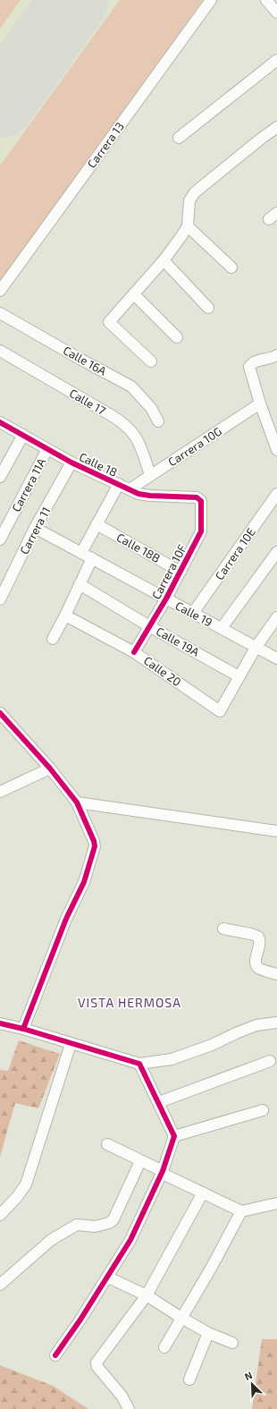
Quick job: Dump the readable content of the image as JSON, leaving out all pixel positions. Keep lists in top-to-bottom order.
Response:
{
  "streets": {
    "street": [
      "Carrera 13",
      "Calle 16A",
      "Calle 17",
      "Carrera 10G",
      "Calle 18",
      "Carrera 11A",
      "Carrera 11",
      "Calle 18B",
      "Carrera 10E",
      "Carrera 10F",
      "Calle 19",
      "Calle 19A",
      "Calle 20"
    ]
  },
  "crossings": [
    ["Calle 17", "Carrera 10G"],
    ["Carrera 10G", "Calle 18"],
    ["Calle 18", "Carrera 11A"],
    ["Calle 18", "Carrera 11"],
    ["Calle 18", "Carrera 10F"],
    ["Carrera 11", "Calle 19"],
    ["Calle 18B", "Carrera 10F"],
    ["Carrera 10E", "Calle 19"],
    ["Carrera 10F", "Calle 19"],
    ["Carrera 10F", "Calle 19A"],
    ["Carrera 10F", "Calle 20"],
    ["Calle 19A", "Calle 20"]
  ],
  "districts": ["VISTA HERMOSA"],
  "north": "top left"
}
